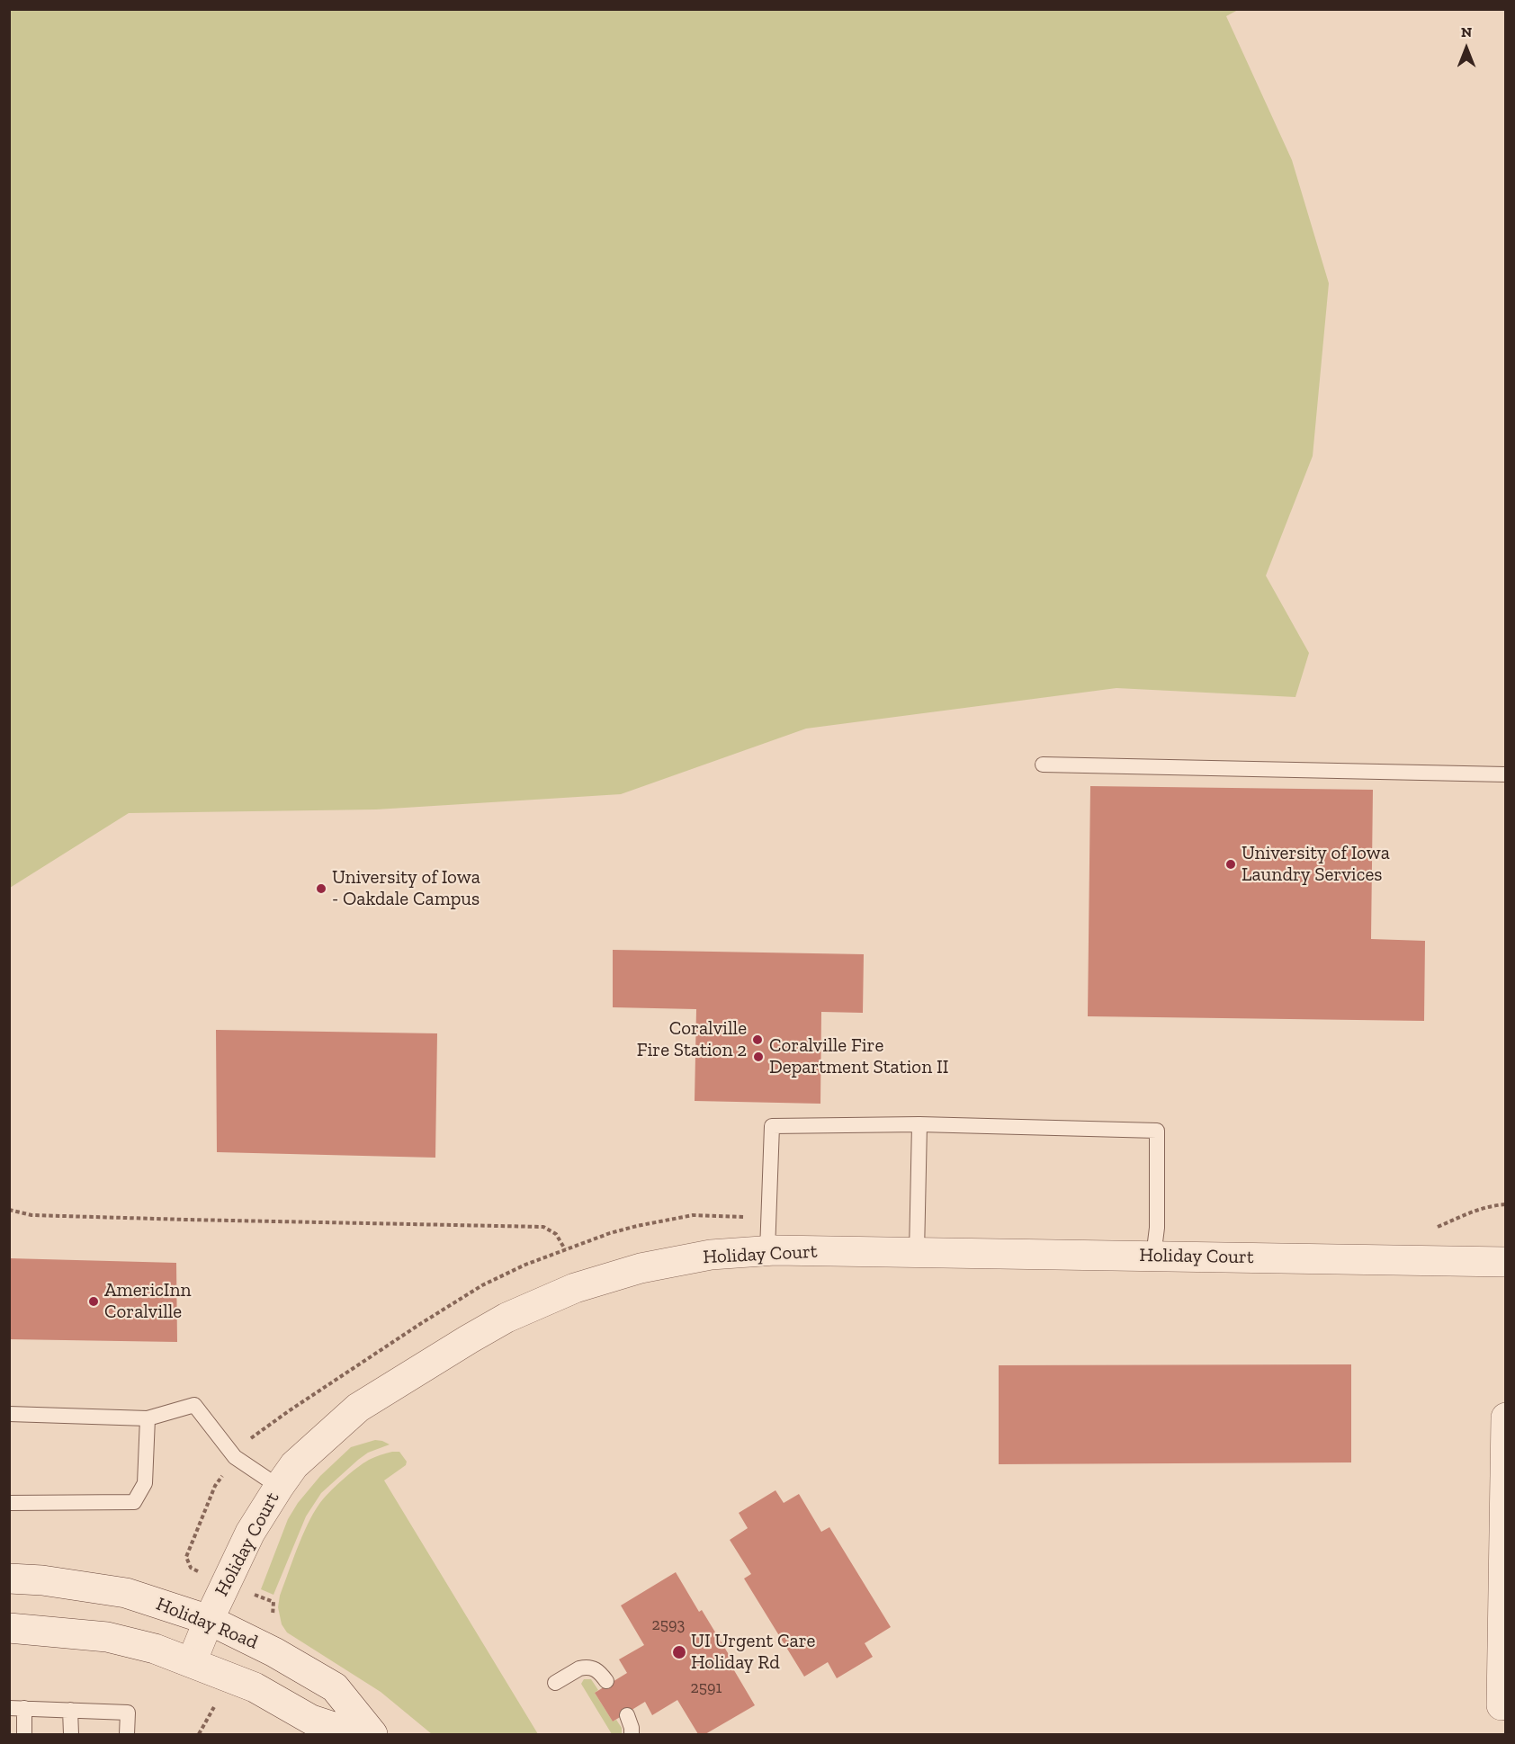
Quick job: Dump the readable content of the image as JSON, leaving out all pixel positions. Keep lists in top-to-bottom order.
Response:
{
  "streets": {
    "street": ["Holiday Court", "Holiday Road"]
  },
  "crossings": [
    ["Holiday Court", "Holiday Road"]
  ],
  "places": [
    "University of Iowa Laundry Services",
    "University of Iowa - Oakdale Campus",
    "Coralville Fire Station 2",
    "Coralville Fire Department Station II",
    "AmericInn Coralville",
    "UI Urgent Care Holiday Rd"
  ],
  "house_numbers": ["2593", "2591"],
  "north": "top"
}
